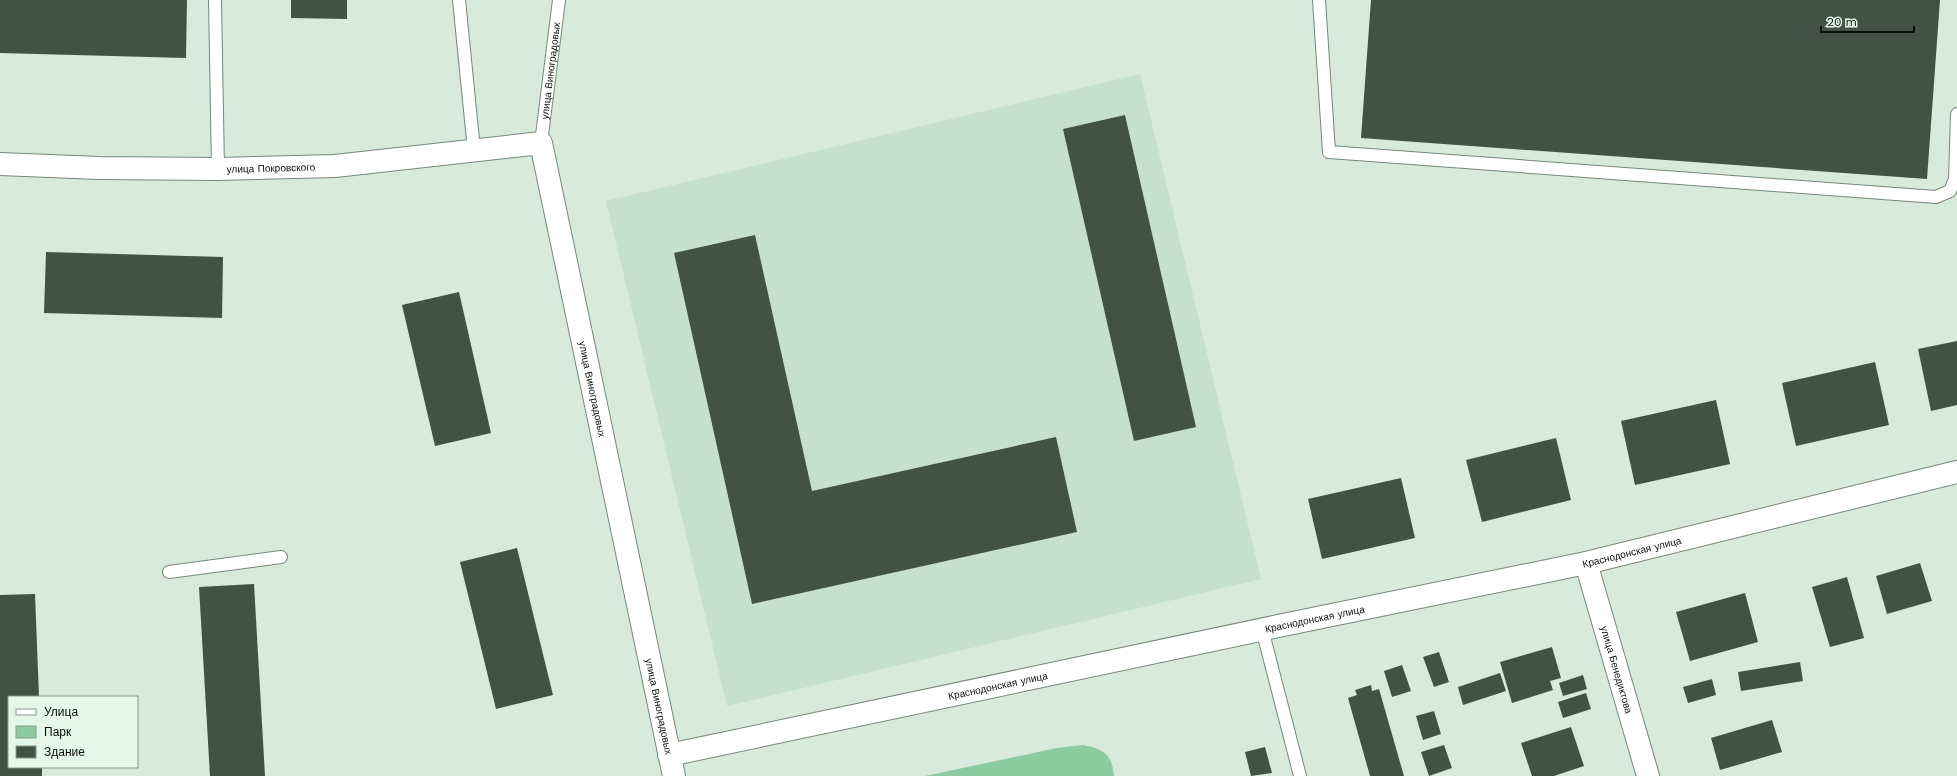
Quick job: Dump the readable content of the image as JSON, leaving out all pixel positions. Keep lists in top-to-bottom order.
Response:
{
  "streets": {
    "street": [
      "улица Виноградовых",
      "улица Покровского",
      "Краснодонская улица",
      "улица Бенедиктова"
    ]
  },
  "crossings": [
    ["улица Виноградовых", "улица Покровского"],
    ["улица Виноградовых", "Краснодонская улица"],
    ["Краснодонская улица", "улица Бенедиктова"]
  ],
  "legend": ["Улица", "Парк", "Здание"],
  "scale_bar": "20 m"
}
